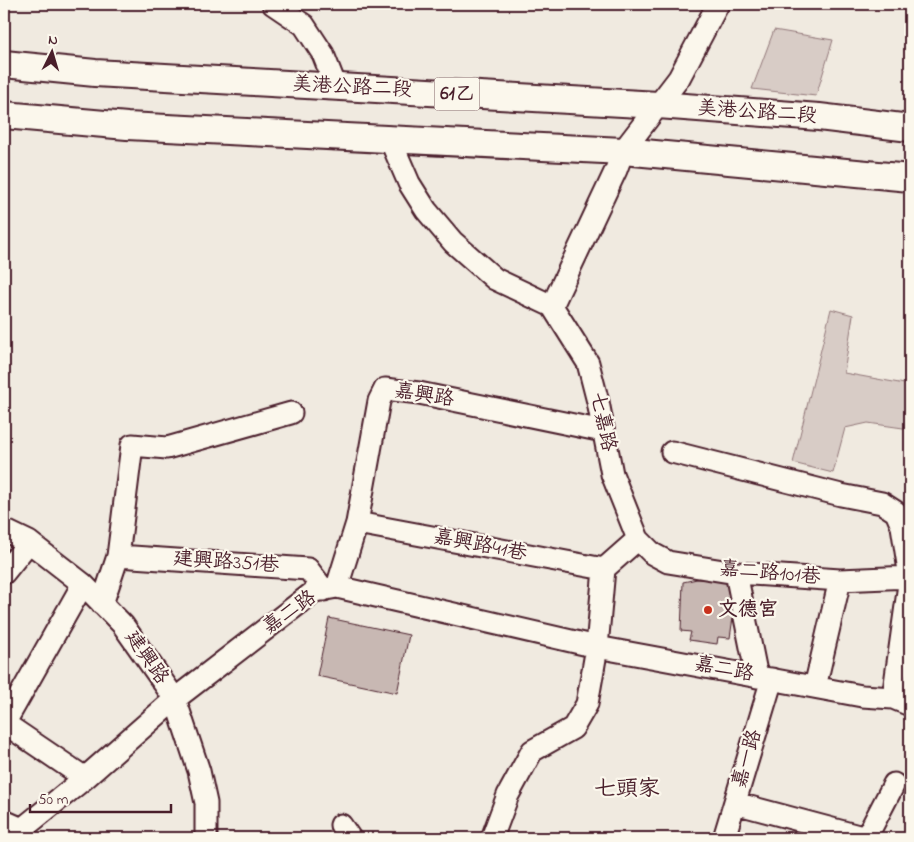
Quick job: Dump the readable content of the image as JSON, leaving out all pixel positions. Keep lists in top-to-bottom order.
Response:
{
  "streets": {
    "main road": ["美港公路二段", "61乙"],
    "street": [
      "嘉興路",
      "七嘉路",
      "嘉興路41巷",
      "建興路351巷",
      "嘉二路101巷",
      "嘉二路",
      "建興路",
      "嘉一路"
    ]
  },
  "crossings": [
    ["嘉興路", "七嘉路"],
    ["嘉興路", "嘉興路41巷"],
    ["嘉興路", "建興路351巷"],
    ["嘉興路", "嘉二路"],
    ["七嘉路", "嘉二路101巷"],
    ["建興路351巷", "嘉二路"],
    ["嘉二路101巷", "嘉二路"],
    ["嘉二路", "建興路"],
    ["嘉二路", "嘉一路"]
  ],
  "districts": ["七頭家"],
  "places": ["文德宮"],
  "scale_bar": "50 m",
  "north": "top"
}
